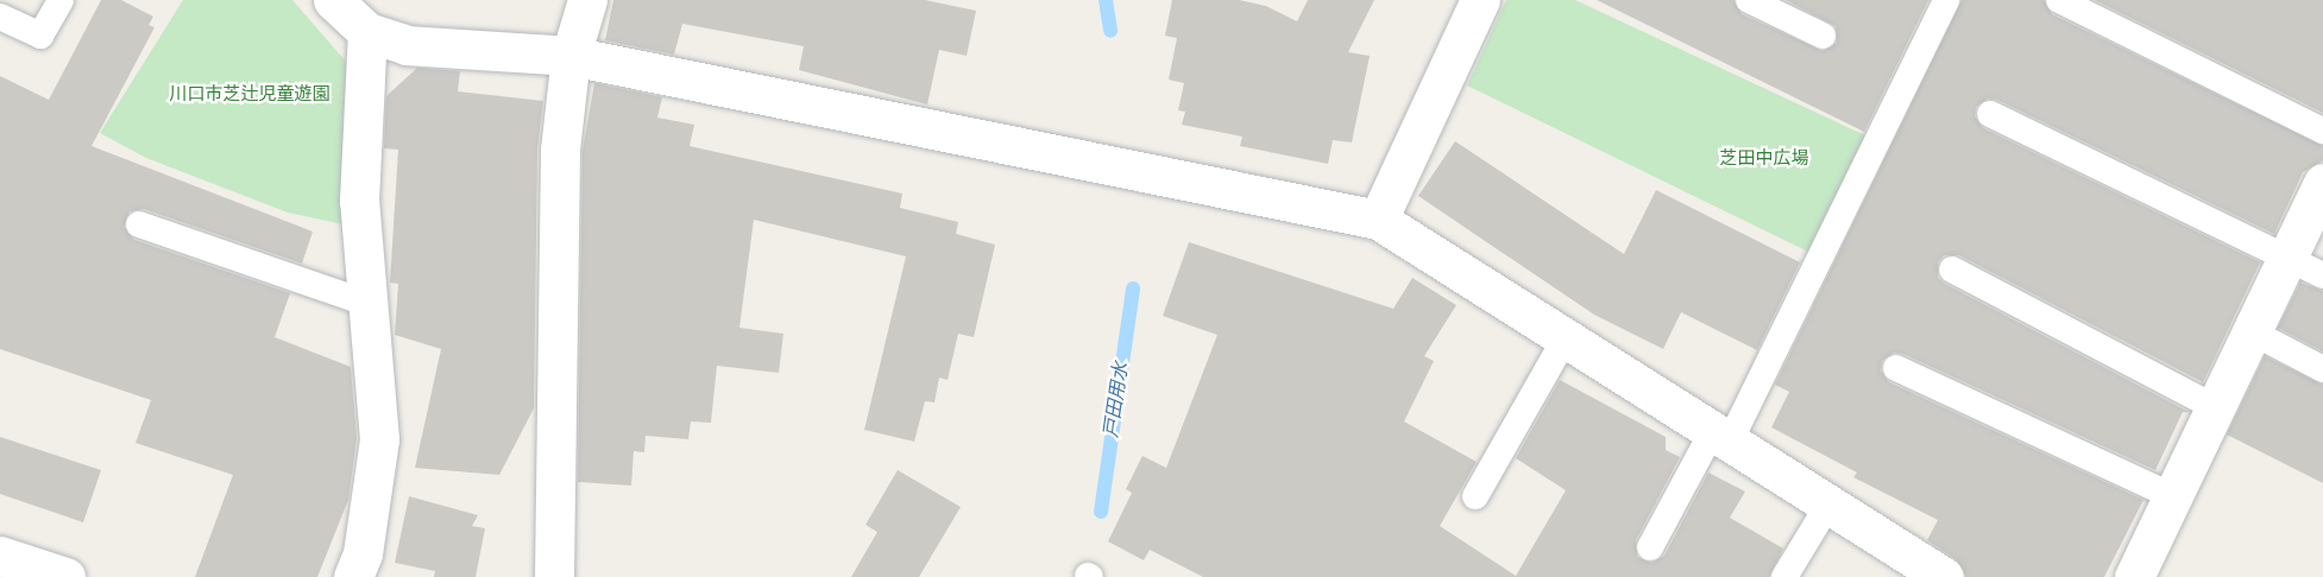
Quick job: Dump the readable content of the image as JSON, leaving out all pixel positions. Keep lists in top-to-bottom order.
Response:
{
  "water": ["戸田用水"],
  "parks": ["川口市芝辻児童遊園", "芝田中広場"]
}
